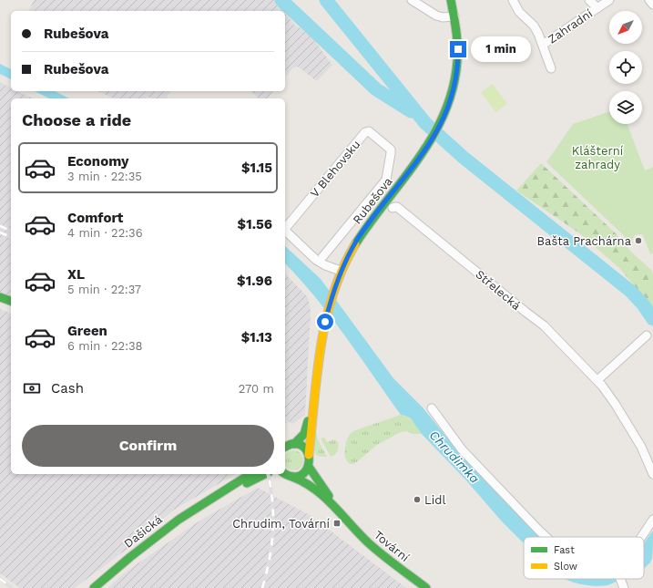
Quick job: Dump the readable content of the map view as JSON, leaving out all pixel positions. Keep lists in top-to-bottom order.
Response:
{
  "streets": {
    "street": [
      "Zahradní",
      "V Blehovsku",
      "Rubešova",
      "Střelecká",
      "Dašická",
      "Tovární"
    ]
  },
  "crossings": [
    ["V Blehovsku", "Rubešova"],
    ["Rubešova", "Tovární"]
  ],
  "water": ["Chrudimka"],
  "parks": ["Klášterní zahrady"],
  "places": {
    "other": ["Bašta Prachárna", "Lidl"],
    "transit": ["Chrudim, Tovární"]
  },
  "legend": ["Fast", "Slow"],
  "north": "bottom left",
  "page": {
    "banner": ["Rubešova", "Rubešova"],
    "bubble": "1 min",
    "heading": "Choose a ride",
    "list": [
      {
        "name": "Economy",
        "note": "3 min · 22:35",
        "value": "$1.15"
      },
      {
        "name": "Comfort",
        "note": "4 min · 22:36",
        "value": "$1.56"
      },
      {
        "name": "XL",
        "note": "5 min · 22:37",
        "value": "$1.96"
      },
      {
        "name": "Green",
        "note": "6 min · 22:38",
        "value": "$1.13"
      }
    ],
    "pay": ["Cash", "270 m"],
    "buttons": "Confirm"
  }
}
